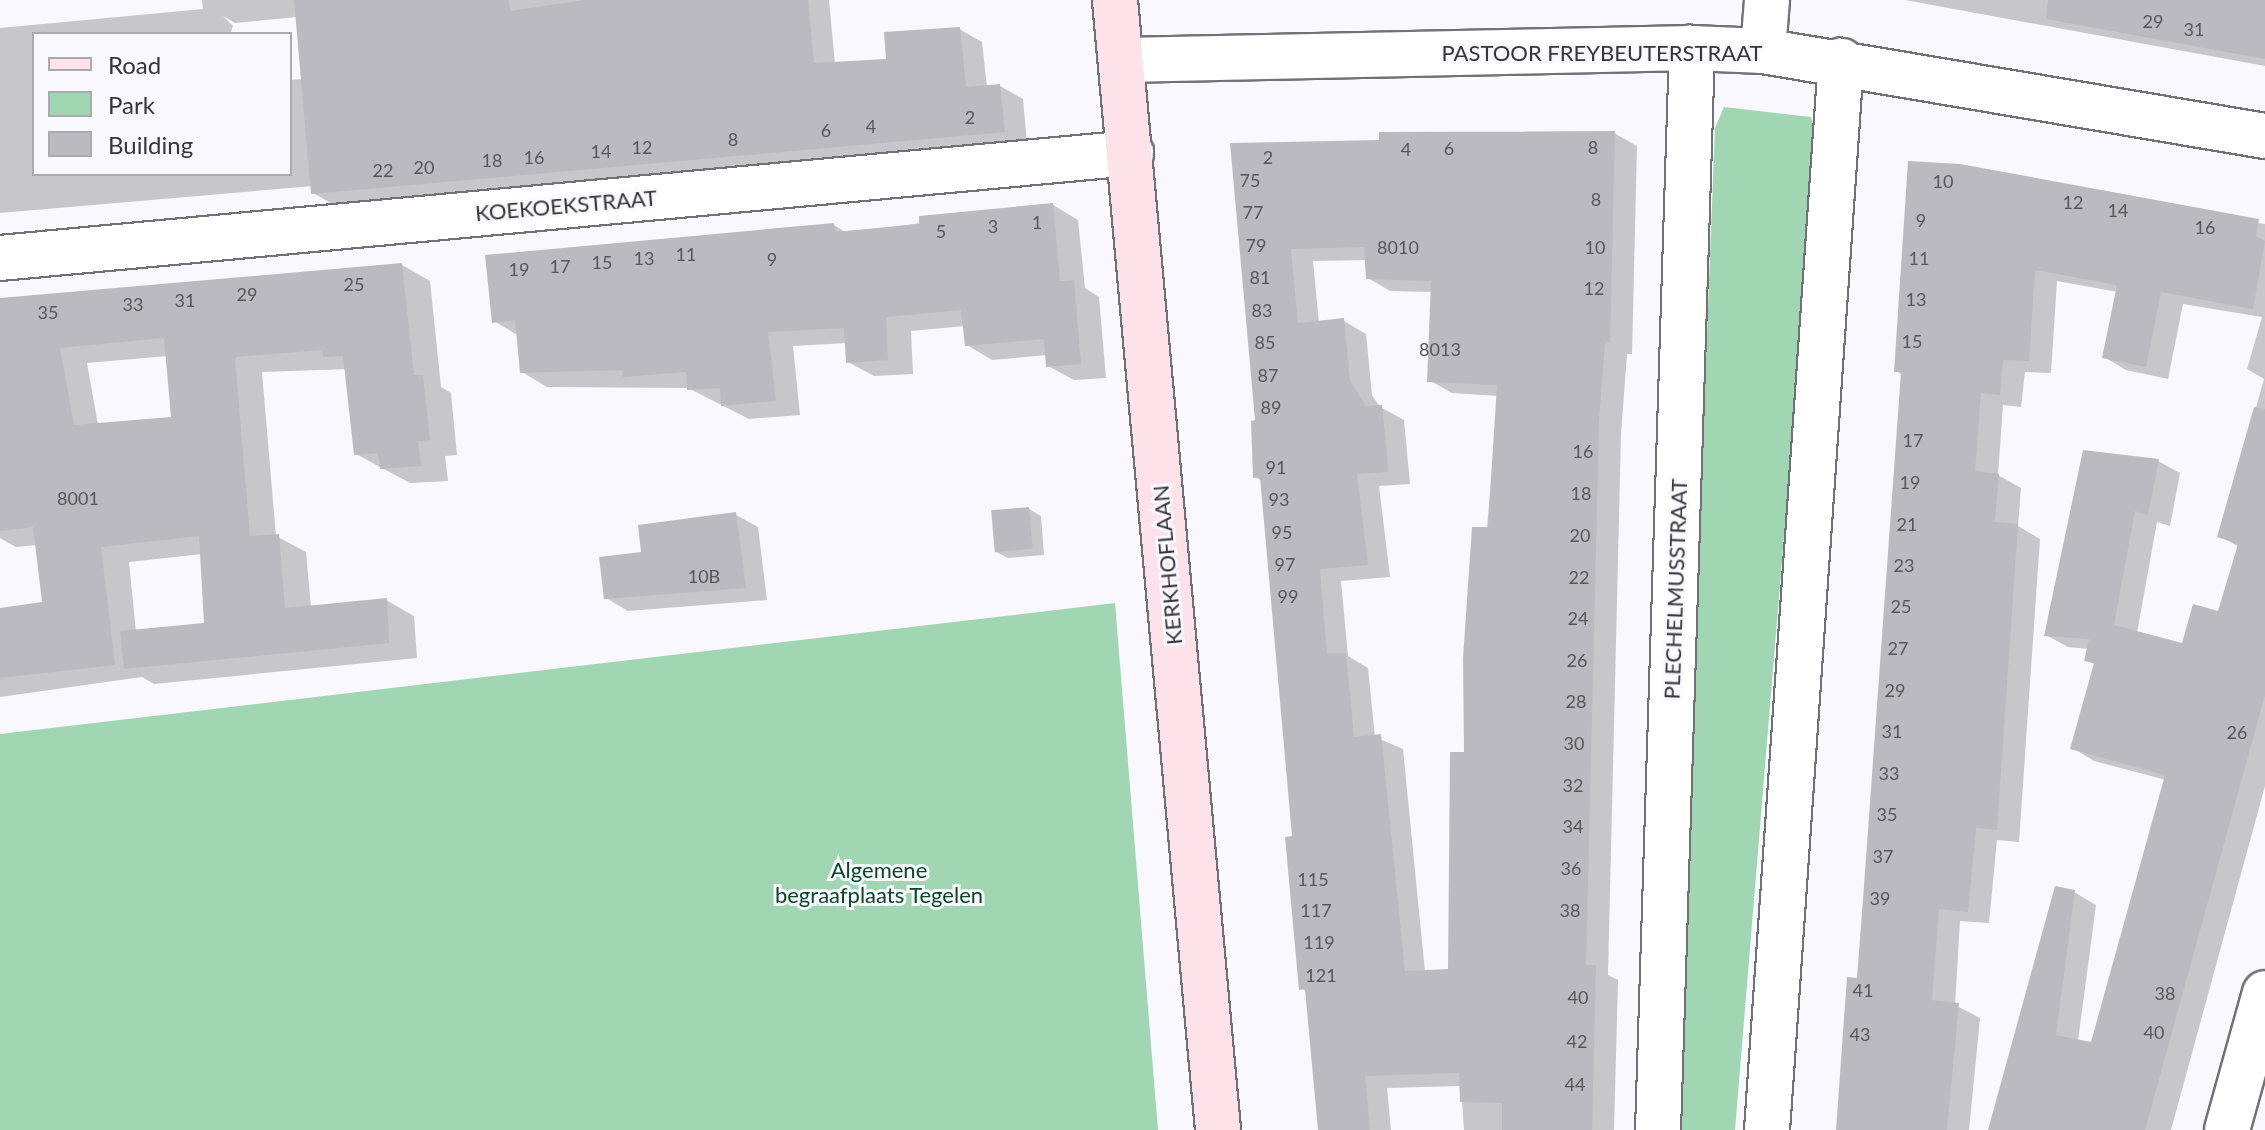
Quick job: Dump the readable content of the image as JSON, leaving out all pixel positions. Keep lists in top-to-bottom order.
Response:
{
  "streets": {
    "street": [
      "PASTOOR FREYBEUTERSTRAAT",
      "KOEKOEKSTRAAT",
      "KERKHOFLAAN",
      "PLECHELMUSSTRAAT"
    ]
  },
  "crossings": [
    ["PASTOOR FREYBEUTERSTRAAT", "KERKHOFLAAN"],
    ["PASTOOR FREYBEUTERSTRAAT", "PLECHELMUSSTRAAT"],
    ["KOEKOEKSTRAAT", "KERKHOFLAAN"]
  ],
  "parks": ["Algemene begraafplaats Tegelen"],
  "house_numbers": [
    "29",
    "31",
    "2",
    "4",
    "6",
    "8",
    "12",
    "8",
    "6",
    "4",
    "14",
    "16",
    "2",
    "18",
    "20",
    "22",
    "75",
    "10",
    "8",
    "12",
    "14",
    "77",
    "9",
    "1",
    "3",
    "16",
    "5",
    "79",
    "8010",
    "10",
    "11",
    "13",
    "11",
    "9",
    "15",
    "17",
    "19",
    "81",
    "25",
    "12",
    "29",
    "13",
    "31",
    "33",
    "83",
    "35",
    "15",
    "85",
    "8013",
    "87",
    "89",
    "17",
    "16",
    "91",
    "19",
    "18",
    "8001",
    "93",
    "21",
    "95",
    "20",
    "97",
    "23",
    "10B",
    "22",
    "99",
    "25",
    "24",
    "27",
    "26",
    "29",
    "28",
    "31",
    "26",
    "30",
    "33",
    "32",
    "35",
    "34",
    "37",
    "36",
    "115",
    "39",
    "117",
    "38",
    "119",
    "121",
    "41",
    "38",
    "40",
    "40",
    "43",
    "42",
    "44"
  ],
  "legend": ["Road", "Park", "Building"]
}
